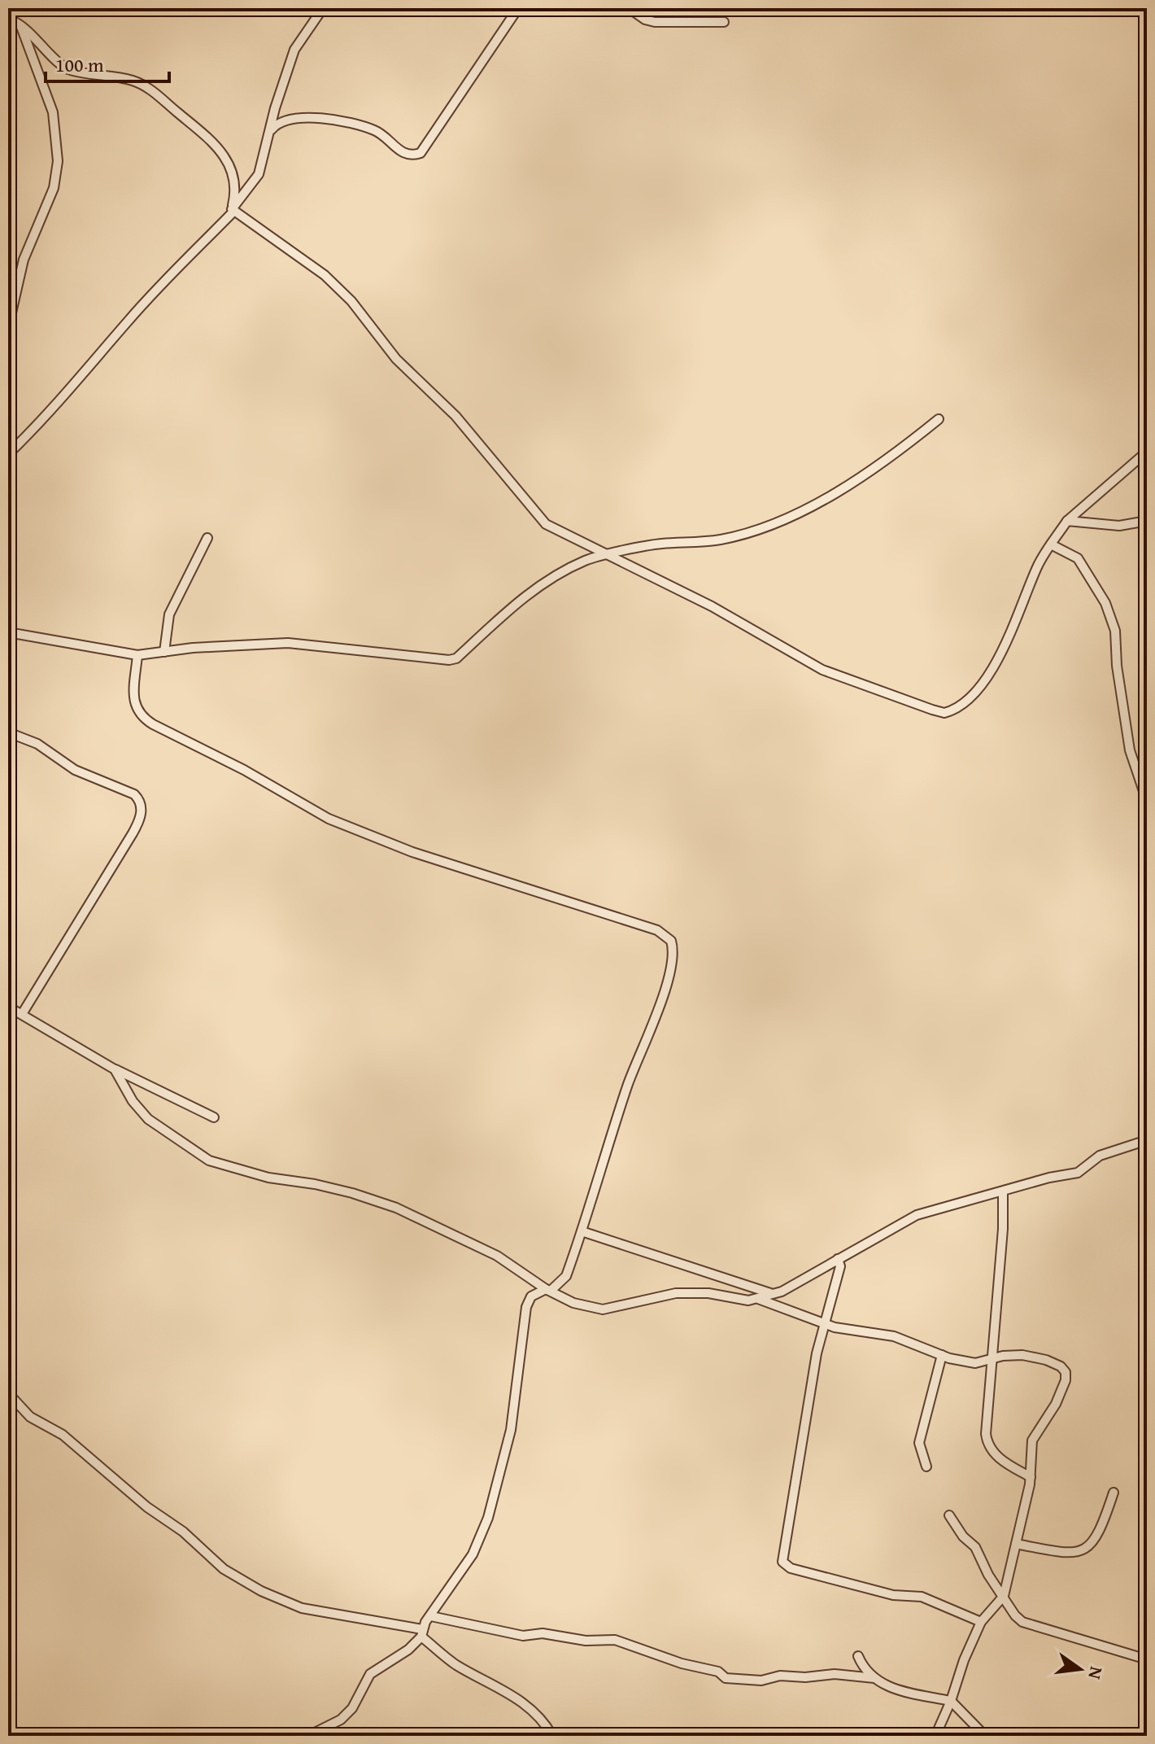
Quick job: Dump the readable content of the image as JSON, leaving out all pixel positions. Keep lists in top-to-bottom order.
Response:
{
  "scale_bar": "100 m",
  "north": "right"
}
